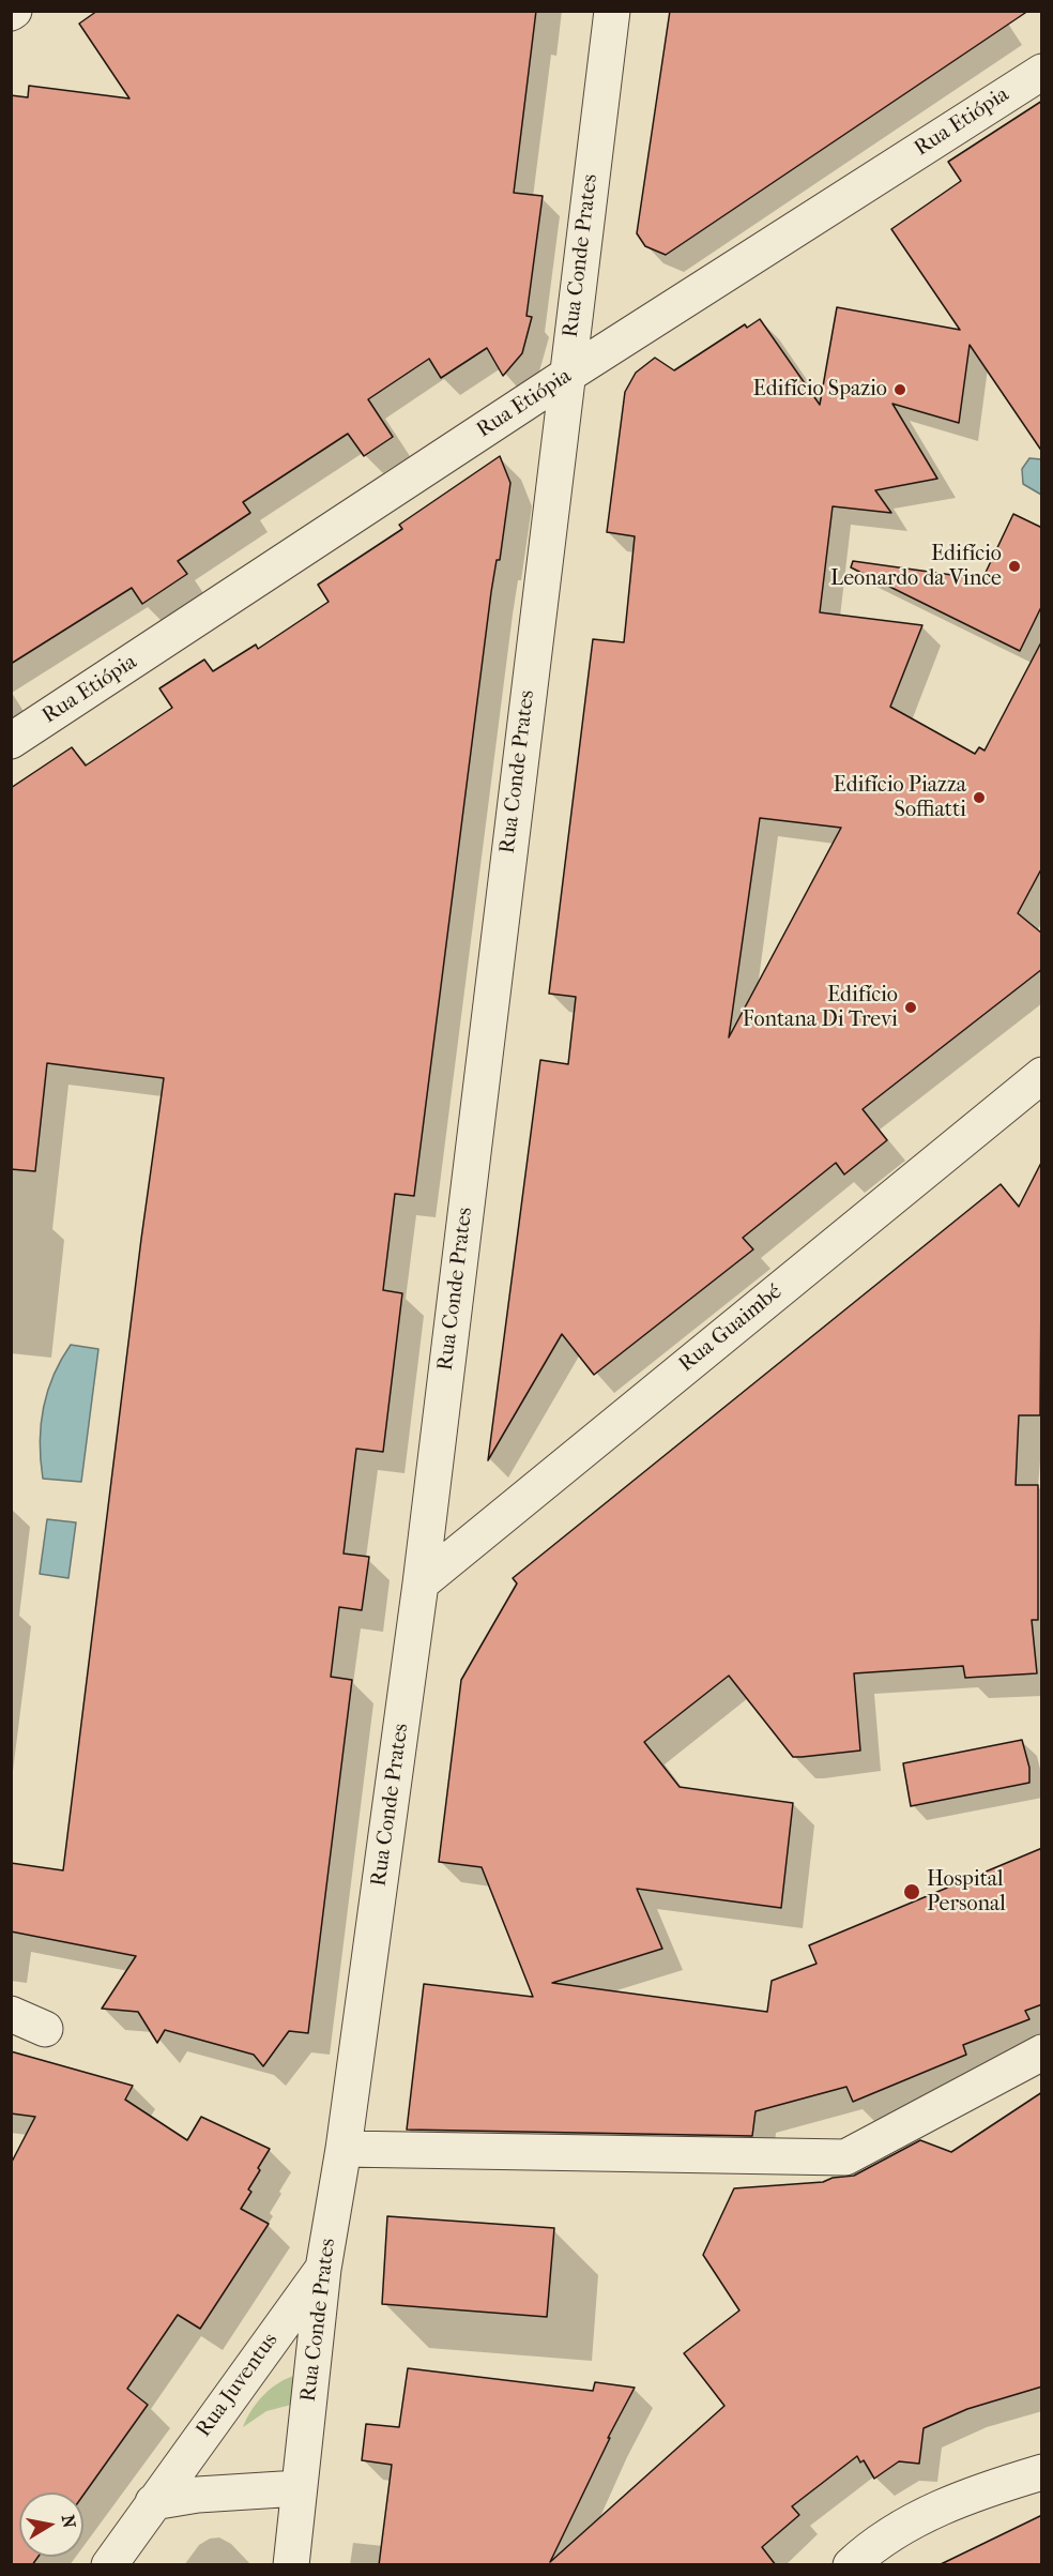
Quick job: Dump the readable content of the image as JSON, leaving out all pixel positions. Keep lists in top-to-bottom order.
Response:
{
  "streets": {
    "street": [
      "Rua Etiópia",
      "Rua Conde Prates",
      "Rua Guaimbé",
      "Rua Juventus"
    ]
  },
  "crossings": [
    ["Rua Etiópia", "Rua Conde Prates"],
    ["Rua Conde Prates", "Rua Guaimbé"],
    ["Rua Conde Prates", "Rua Juventus"]
  ],
  "places": [
    "Edifício Spazio",
    "Edifício Leonardo da Vince",
    "Edifício Piazza Soffiatti",
    "Edifício Fontana Di Trevi",
    "Hospital Personal"
  ],
  "north": "right"
}
